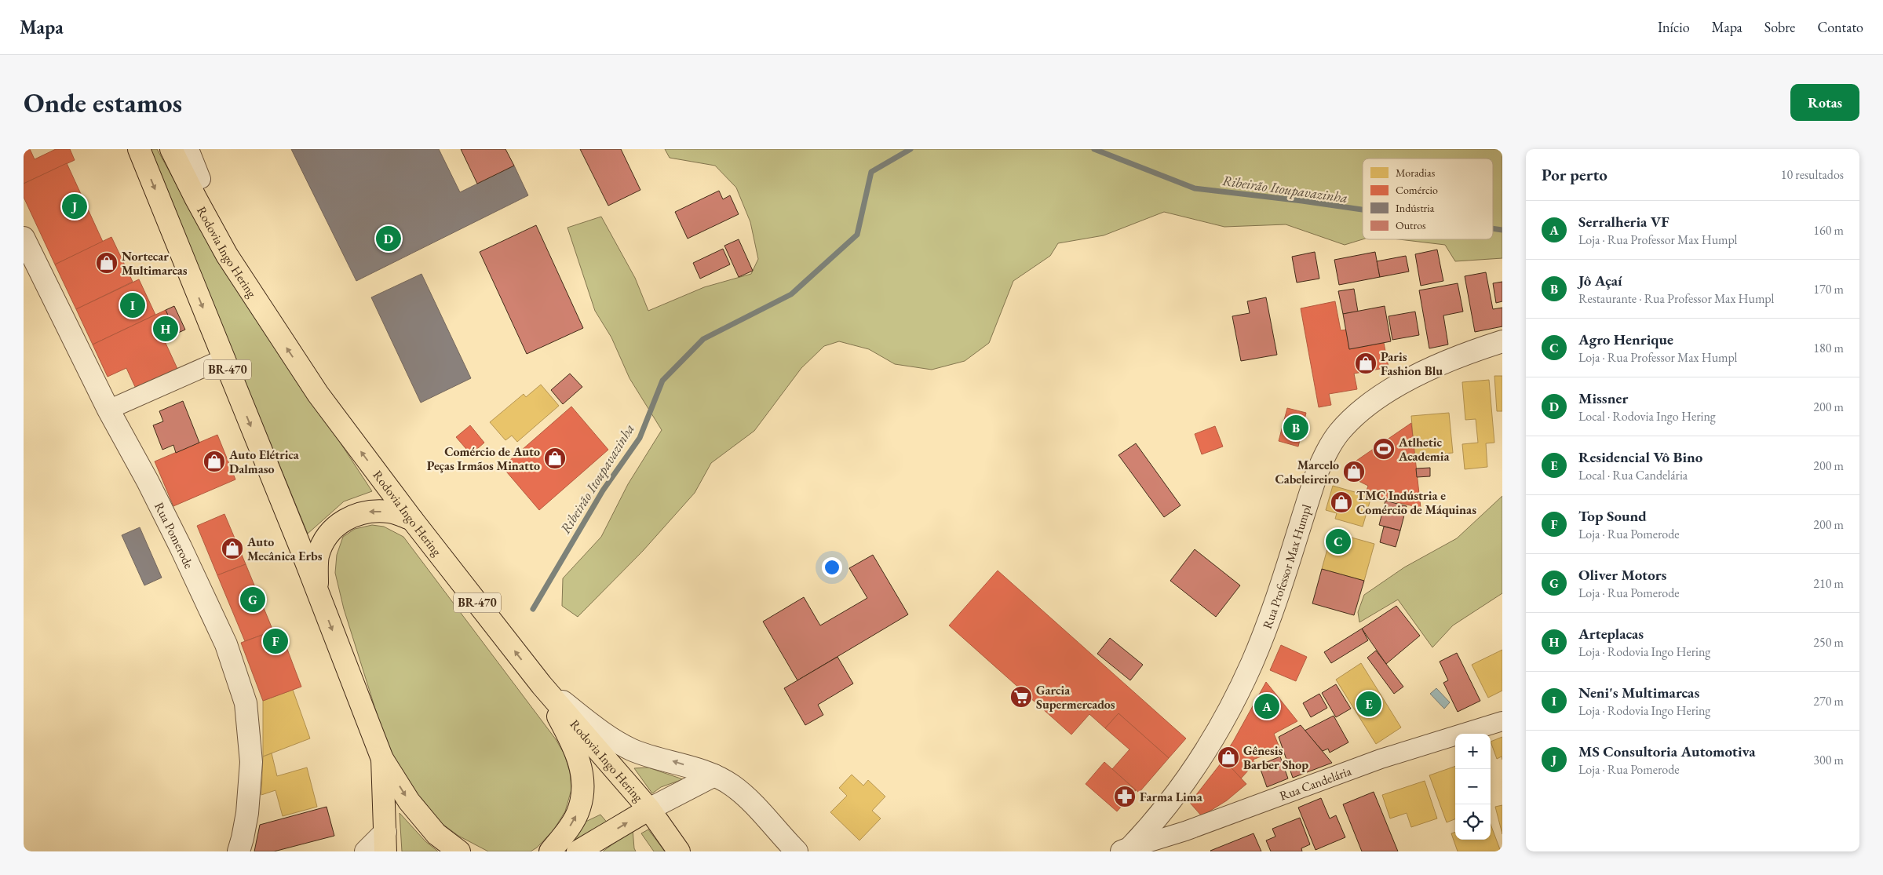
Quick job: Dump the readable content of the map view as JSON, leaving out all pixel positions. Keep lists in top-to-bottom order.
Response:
{
  "streets": {
    "main road": ["Rodovia Ingo Hering", "BR-470"],
    "street": ["Rua Pomerode", "Rua Professor Max Humpl", "Rua Candelária"]
  },
  "crossings": [
    ["Rua Professor Max Humpl", "Rua Candelária"]
  ],
  "water": ["Ribeirão Itoupavazinha"],
  "places": {
    "shop": [
      "Nortecar Multimarcas",
      "Paris Fashion Blu",
      "Comércio de Auto Peças Irmãos Minatto",
      "Auto Elétrica Dalmaso",
      "Marcelo Cabeleireiro",
      "TMC Indústria e Comércio de Máquinas",
      "Auto Mecânica Erbs",
      "Gênesis Barber Shop"
    ],
    "sports": ["Atlhetic Academia"],
    "supermarket": ["Garcia Supermercados"],
    "pharmacy": ["Farma Lima"]
  },
  "legend": [
    "Moradias",
    "Comércio",
    "Indústria",
    "Outros"
  ],
  "page": {
    "header": "Mapa",
    "nav": [
      "Início",
      "Mapa",
      "Sobre",
      "Contato"
    ],
    "buttons": "Rotas",
    "title": "Onde estamos",
    "heading": ["Por perto", "10 resultados"],
    "pins": [
      "J",
      "D",
      "I",
      "H",
      "B",
      "C",
      "G",
      "F",
      "E",
      "A"
    ],
    "list": [
      {
        "mark": "A",
        "name": "Serralheria VF",
        "note": "Loja · Rua Professor Max Humpl",
        "value": "160 m"
      },
      {
        "mark": "B",
        "name": "Jô Açaí",
        "note": "Restaurante · Rua Professor Max Humpl",
        "value": "170 m"
      },
      {
        "mark": "C",
        "name": "Agro Henrique",
        "note": "Loja · Rua Professor Max Humpl",
        "value": "180 m"
      },
      {
        "mark": "D",
        "name": "Missner",
        "note": "Local · Rodovia Ingo Hering",
        "value": "200 m"
      },
      {
        "mark": "E",
        "name": "Residencial Vô Bino",
        "note": "Local · Rua Candelária",
        "value": "200 m"
      },
      {
        "mark": "F",
        "name": "Top Sound",
        "note": "Loja · Rua Pomerode",
        "value": "200 m"
      },
      {
        "mark": "G",
        "name": "Oliver Motors",
        "note": "Loja · Rua Pomerode",
        "value": "210 m"
      },
      {
        "mark": "H",
        "name": "Arteplacas",
        "note": "Loja · Rodovia Ingo Hering",
        "value": "250 m"
      },
      {
        "mark": "I",
        "name": "Neni's Multimarcas",
        "note": "Loja · Rodovia Ingo Hering",
        "value": "270 m"
      },
      {
        "mark": "J",
        "name": "MS Consultoria Automotiva",
        "note": "Loja · Rua Pomerode",
        "value": "300 m"
      }
    ],
    "map_buttons": ["+", "−"]
  }
}
